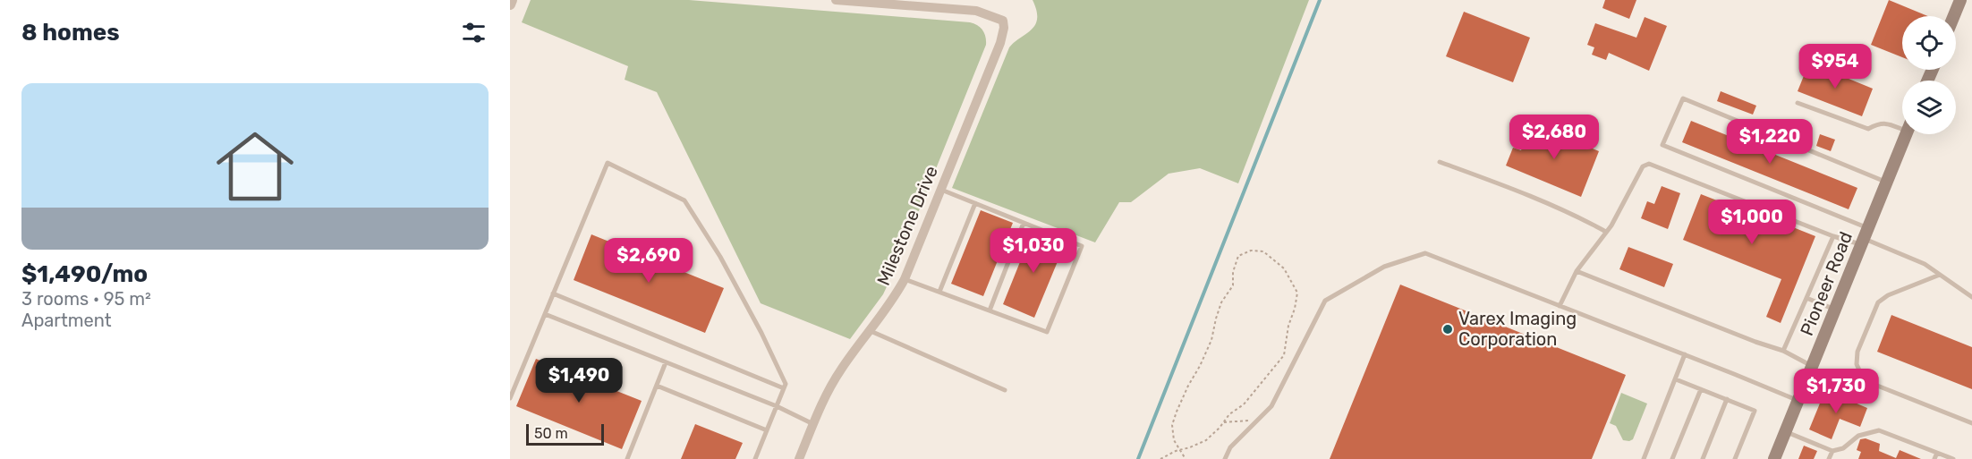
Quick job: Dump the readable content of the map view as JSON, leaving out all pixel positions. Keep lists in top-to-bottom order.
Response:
{
  "streets": {
    "main road": ["Pioneer Road"],
    "street": ["Milestone Drive"]
  },
  "places": ["Varex Imaging Corporation"],
  "scale_bar": "50 m",
  "page": {
    "heading": "8 homes",
    "price": [
      "$954",
      "$2,680",
      "$1,220",
      "$1,000",
      "$1,030",
      "$2,690",
      "$1,490",
      "$1,730"
    ],
    "list": [
      {
        "name": "$1,490/mo",
        "note": "3 rooms · 95 m² · Apartment"
      }
    ],
    "scale": "50 m"
  }
}
